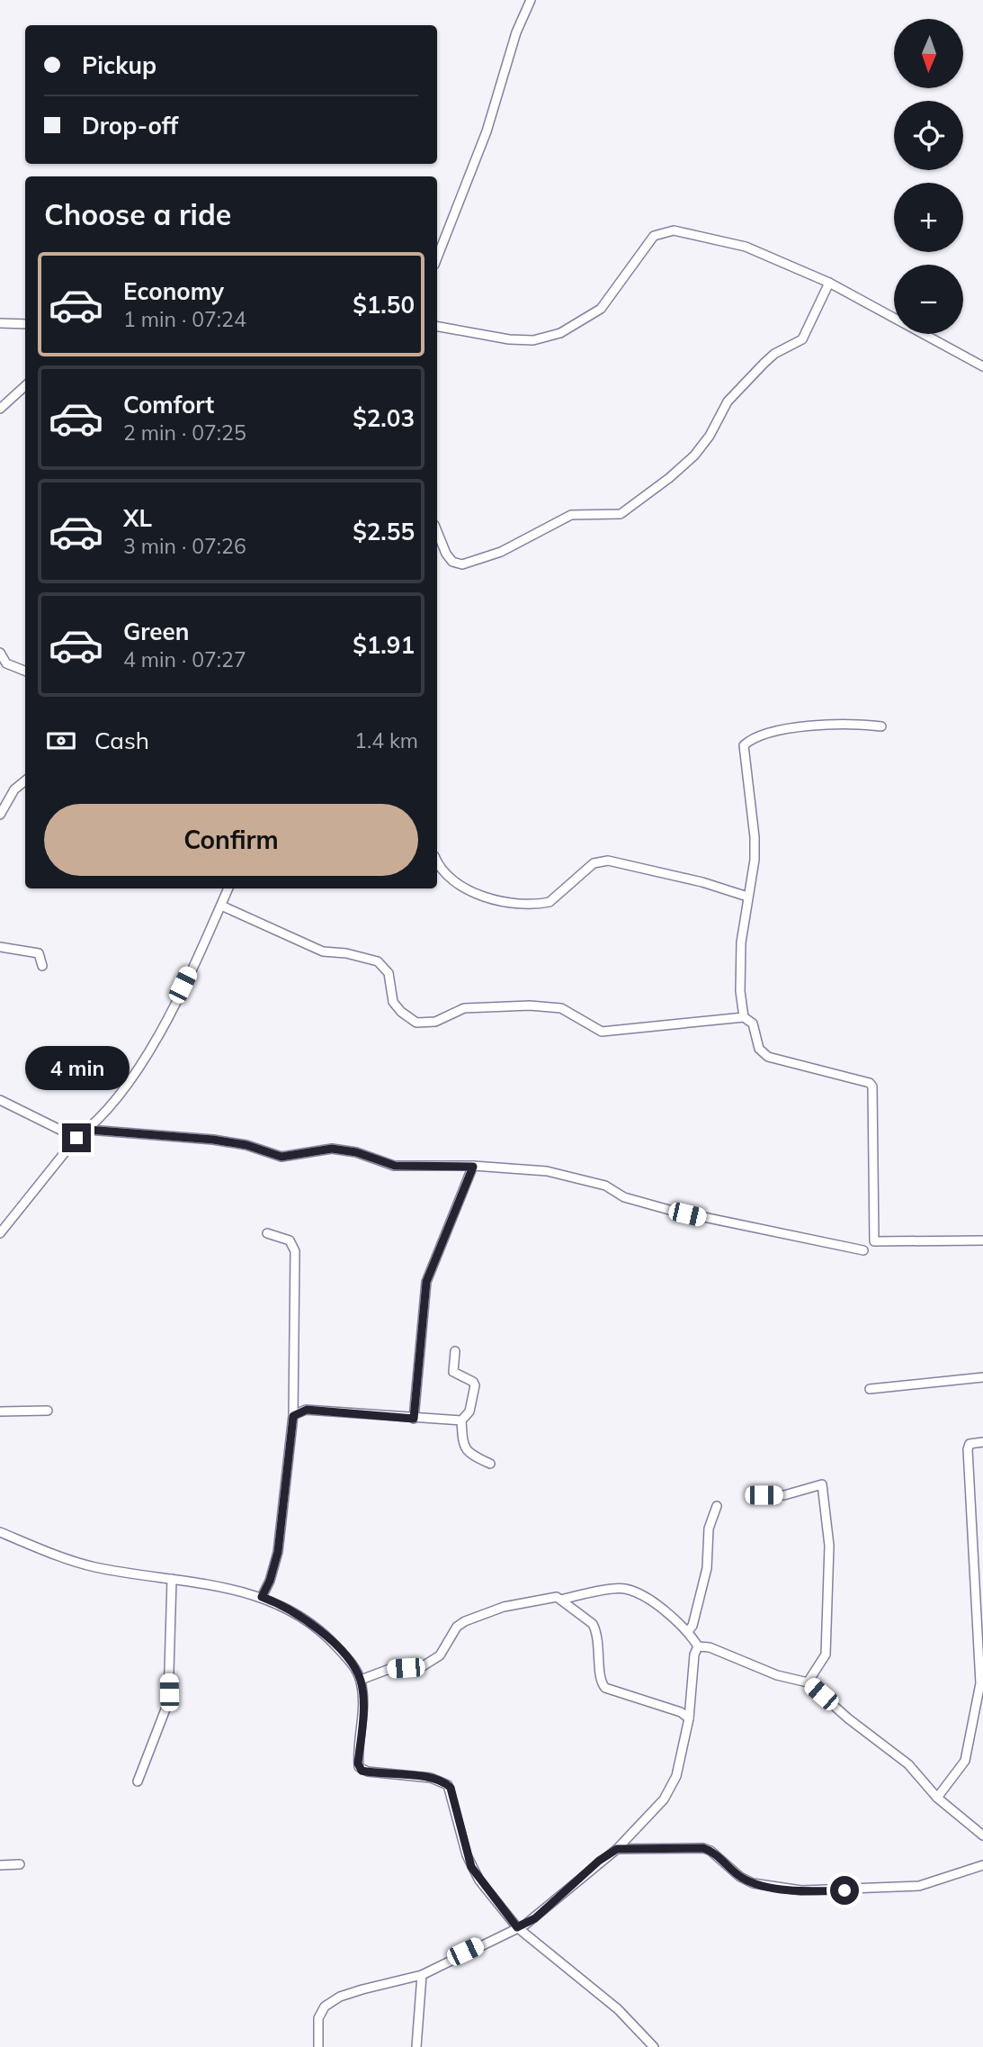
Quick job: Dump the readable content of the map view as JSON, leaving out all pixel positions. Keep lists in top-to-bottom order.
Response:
{
  "north": "bottom",
  "page": {
    "map_buttons": ["+", "−"],
    "banner": ["Pickup", "Drop-off"],
    "heading": "Choose a ride",
    "list": [
      {
        "name": "Economy",
        "note": "1 min · 07:24",
        "value": "$1.50"
      },
      {
        "name": "Comfort",
        "note": "2 min · 07:25",
        "value": "$2.03"
      },
      {
        "name": "XL",
        "note": "3 min · 07:26",
        "value": "$2.55"
      },
      {
        "name": "Green",
        "note": "4 min · 07:27",
        "value": "$1.91"
      }
    ],
    "pay": ["Cash", "1.4 km"],
    "buttons": "Confirm",
    "bubble": "4 min"
  }
}
